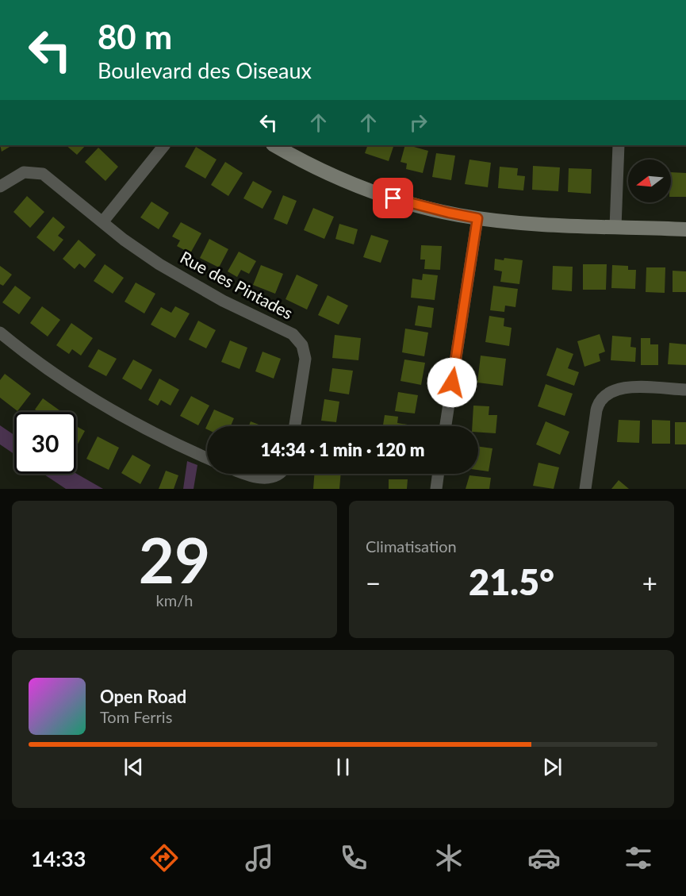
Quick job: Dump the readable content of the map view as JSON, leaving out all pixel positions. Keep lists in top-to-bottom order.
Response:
{
  "streets": {
    "street": ["Rue des Pintades"]
  },
  "north": "left",
  "page": {
    "turn": ["80 m", "Boulevard des Oiseaux"],
    "limit": "30",
    "trip": "14:34 · 1 min · 120 m",
    "tile": [
      ["29", "km/h"],
      "Climatisation"
    ],
    "heat": ["−", "21.5°", "+"],
    "song": ["Open Road", "Tom Ferris"],
    "tabs": "14:33"
  }
}
